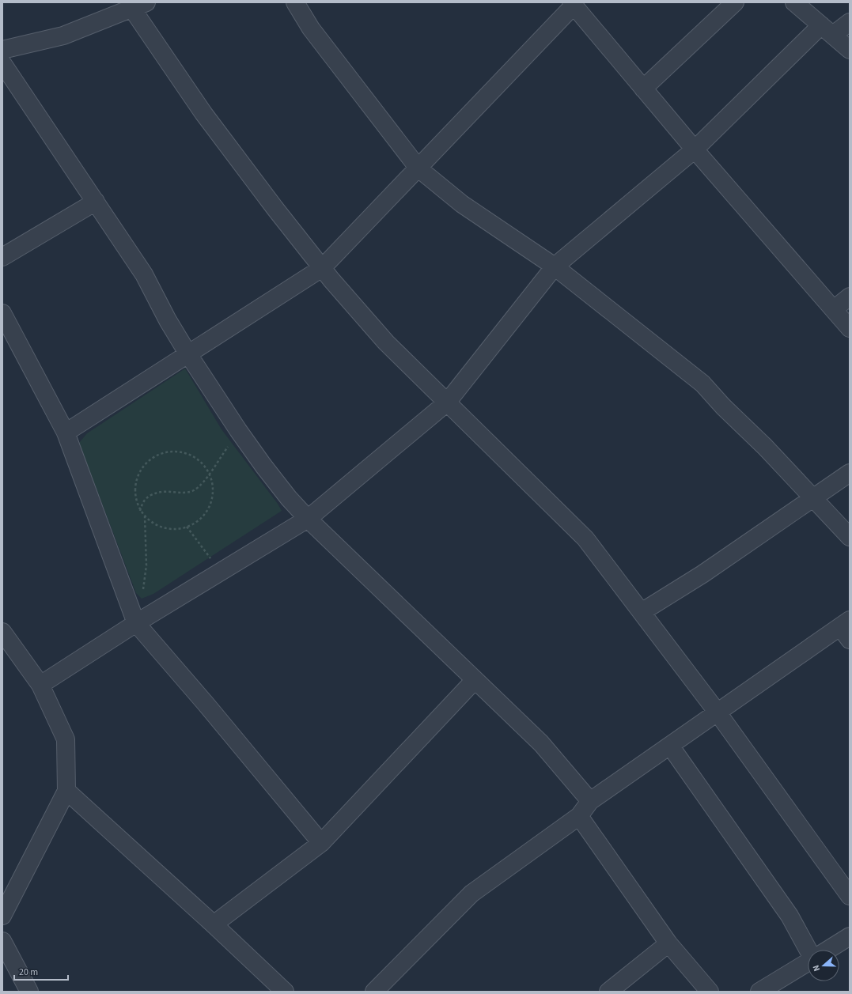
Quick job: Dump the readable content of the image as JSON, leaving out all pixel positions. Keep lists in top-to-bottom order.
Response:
{
  "scale_bar": "20 m",
  "north": "left"
}
